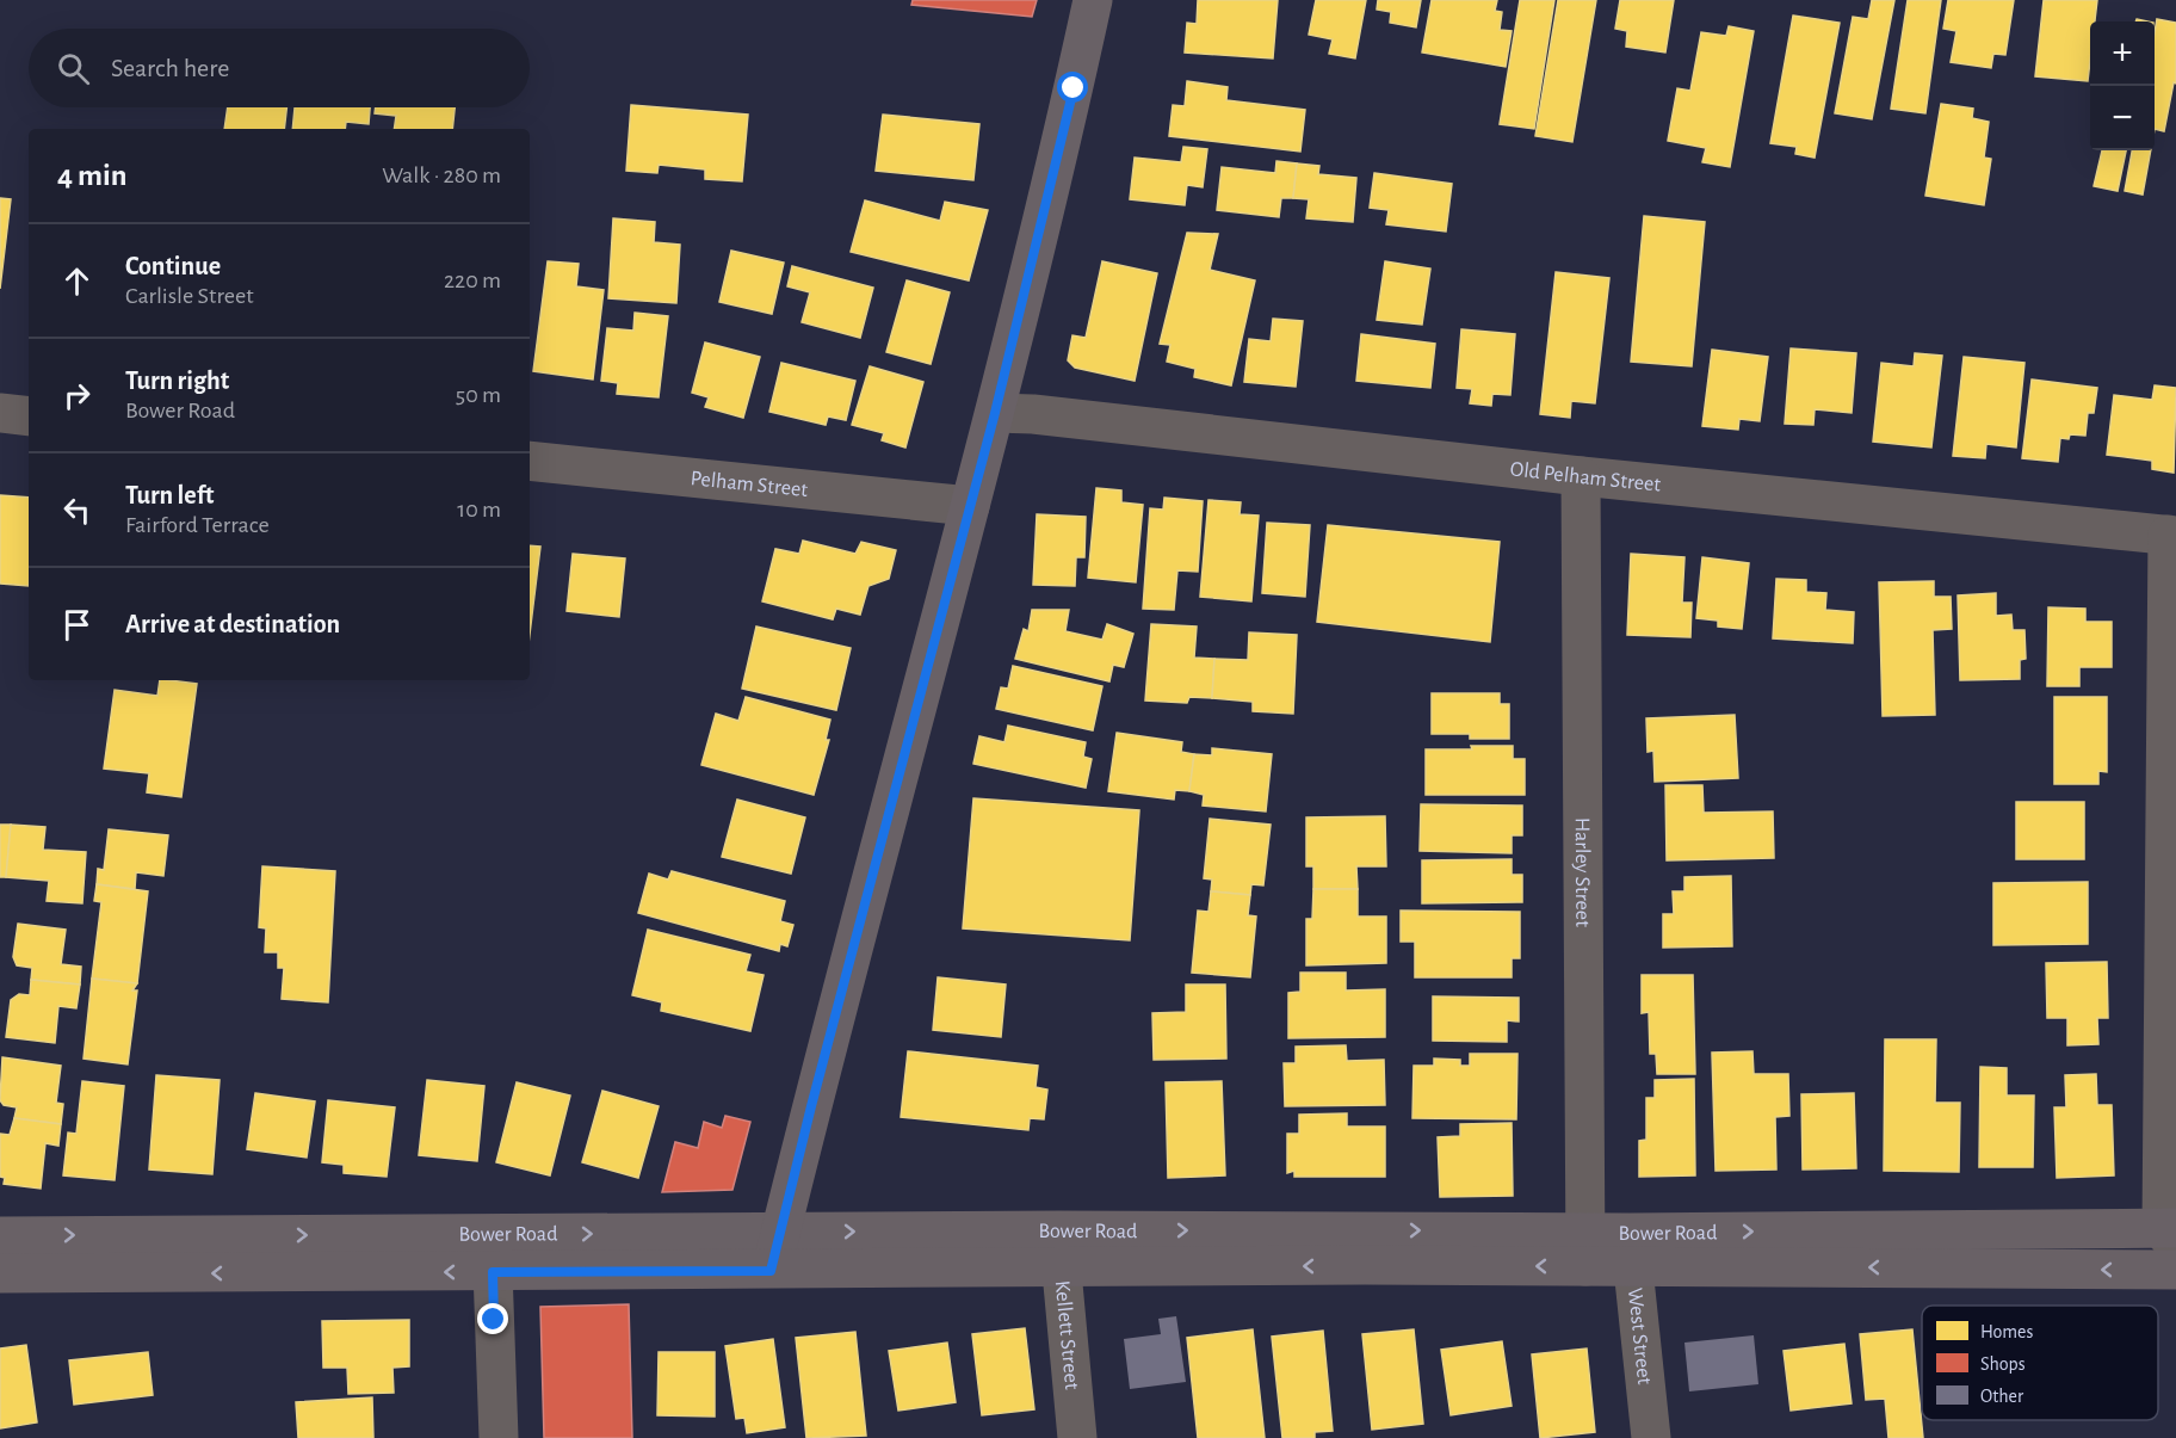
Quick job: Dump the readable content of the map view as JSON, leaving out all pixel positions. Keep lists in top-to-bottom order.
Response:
{
  "streets": {
    "main road": ["Bower Road"],
    "street": [
      "Old Pelham Street",
      "Pelham Street",
      "Harley Street",
      "Kellett Street",
      "West Street"
    ]
  },
  "crossings": [
    ["Old Pelham Street", "Harley Street"],
    ["Harley Street", "Bower Road"],
    ["Bower Road", "Kellett Street"],
    ["Bower Road", "West Street"]
  ],
  "legend": ["Homes", "Shops", "Other"],
  "page": {
    "map_buttons": ["+", "−"],
    "search": "Search here",
    "heading": ["4 min", "Walk · 280 m"],
    "list": [
      ["Continue", "Carlisle Street", "220 m"],
      ["Turn right", "Bower Road", "50 m"],
      ["Turn left", "Fairford Terrace", "10 m"],
      "Arrive at destination"
    ]
  }
}
